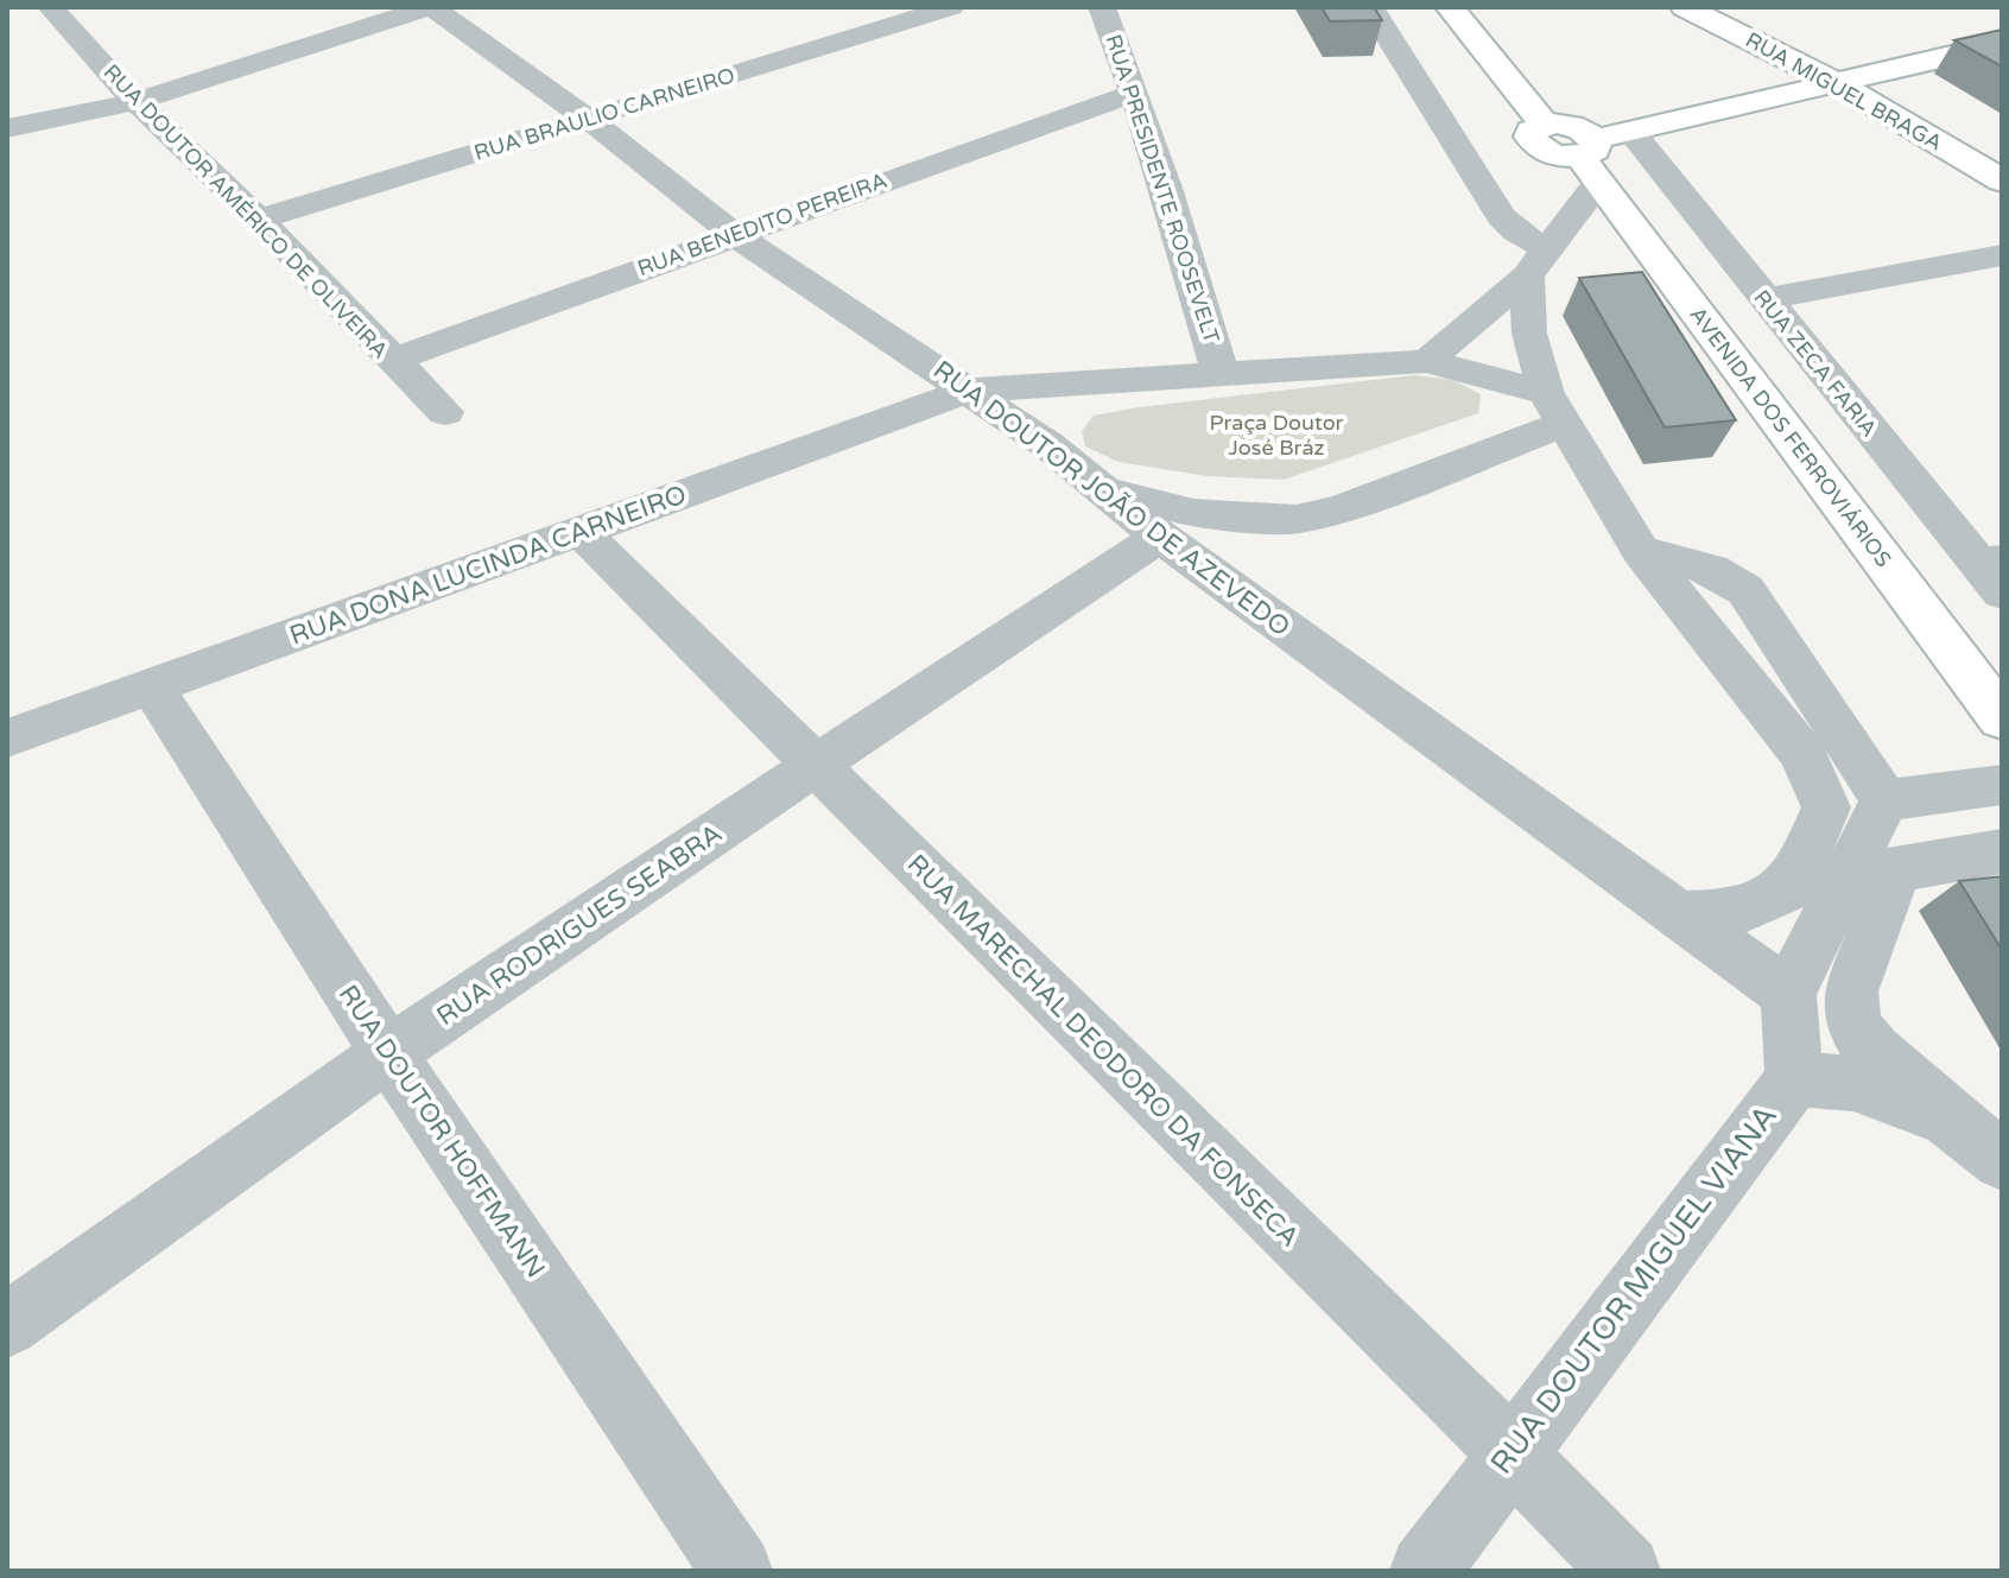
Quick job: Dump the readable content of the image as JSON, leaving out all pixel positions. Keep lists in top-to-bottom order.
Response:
{
  "streets": {
    "street": [
      "RUA MIGUEL BRAGA",
      "RUA BRAULIO CARNEIRO",
      "RUA PRESIDENTE ROOSEVELT",
      "RUA DOUTOR AMÉRICO DE OLIVEIRA",
      "RUA BENEDITO PEREIRA",
      "RUA ZECA FARIA",
      "AVENIDA DOS FERROVIÁRIOS",
      "RUA DOUTOR JOÃO DE AZEVEDO",
      "RUA DONA LUCINDA CARNEIRO",
      "RUA RODRIGUES SEABRA",
      "RUA MARECHAL DEODORO DA FONSECA",
      "RUA DOUTOR HOFFMANN",
      "RUA DOUTOR MIGUEL VIANA"
    ]
  },
  "crossings": [
    ["RUA BRAULIO CARNEIRO", "RUA DOUTOR AMÉRICO DE OLIVEIRA"],
    ["RUA BRAULIO CARNEIRO", "RUA DOUTOR JOÃO DE AZEVEDO"],
    ["RUA PRESIDENTE ROOSEVELT", "RUA BENEDITO PEREIRA"],
    ["RUA DOUTOR AMÉRICO DE OLIVEIRA", "RUA BENEDITO PEREIRA"],
    ["RUA BENEDITO PEREIRA", "RUA DOUTOR JOÃO DE AZEVEDO"],
    ["RUA ZECA FARIA", "AVENIDA DOS FERROVIÁRIOS"],
    ["RUA DOUTOR JOÃO DE AZEVEDO", "RUA DONA LUCINDA CARNEIRO"],
    ["RUA DOUTOR JOÃO DE AZEVEDO", "RUA RODRIGUES SEABRA"],
    ["RUA DOUTOR JOÃO DE AZEVEDO", "RUA DOUTOR MIGUEL VIANA"],
    ["RUA DONA LUCINDA CARNEIRO", "RUA MARECHAL DEODORO DA FONSECA"],
    ["RUA DONA LUCINDA CARNEIRO", "RUA DOUTOR HOFFMANN"],
    ["RUA RODRIGUES SEABRA", "RUA MARECHAL DEODORO DA FONSECA"],
    ["RUA RODRIGUES SEABRA", "RUA DOUTOR HOFFMANN"],
    ["RUA MARECHAL DEODORO DA FONSECA", "RUA DOUTOR MIGUEL VIANA"]
  ],
  "parks": ["Praça Doutor José Bráz"]
}
